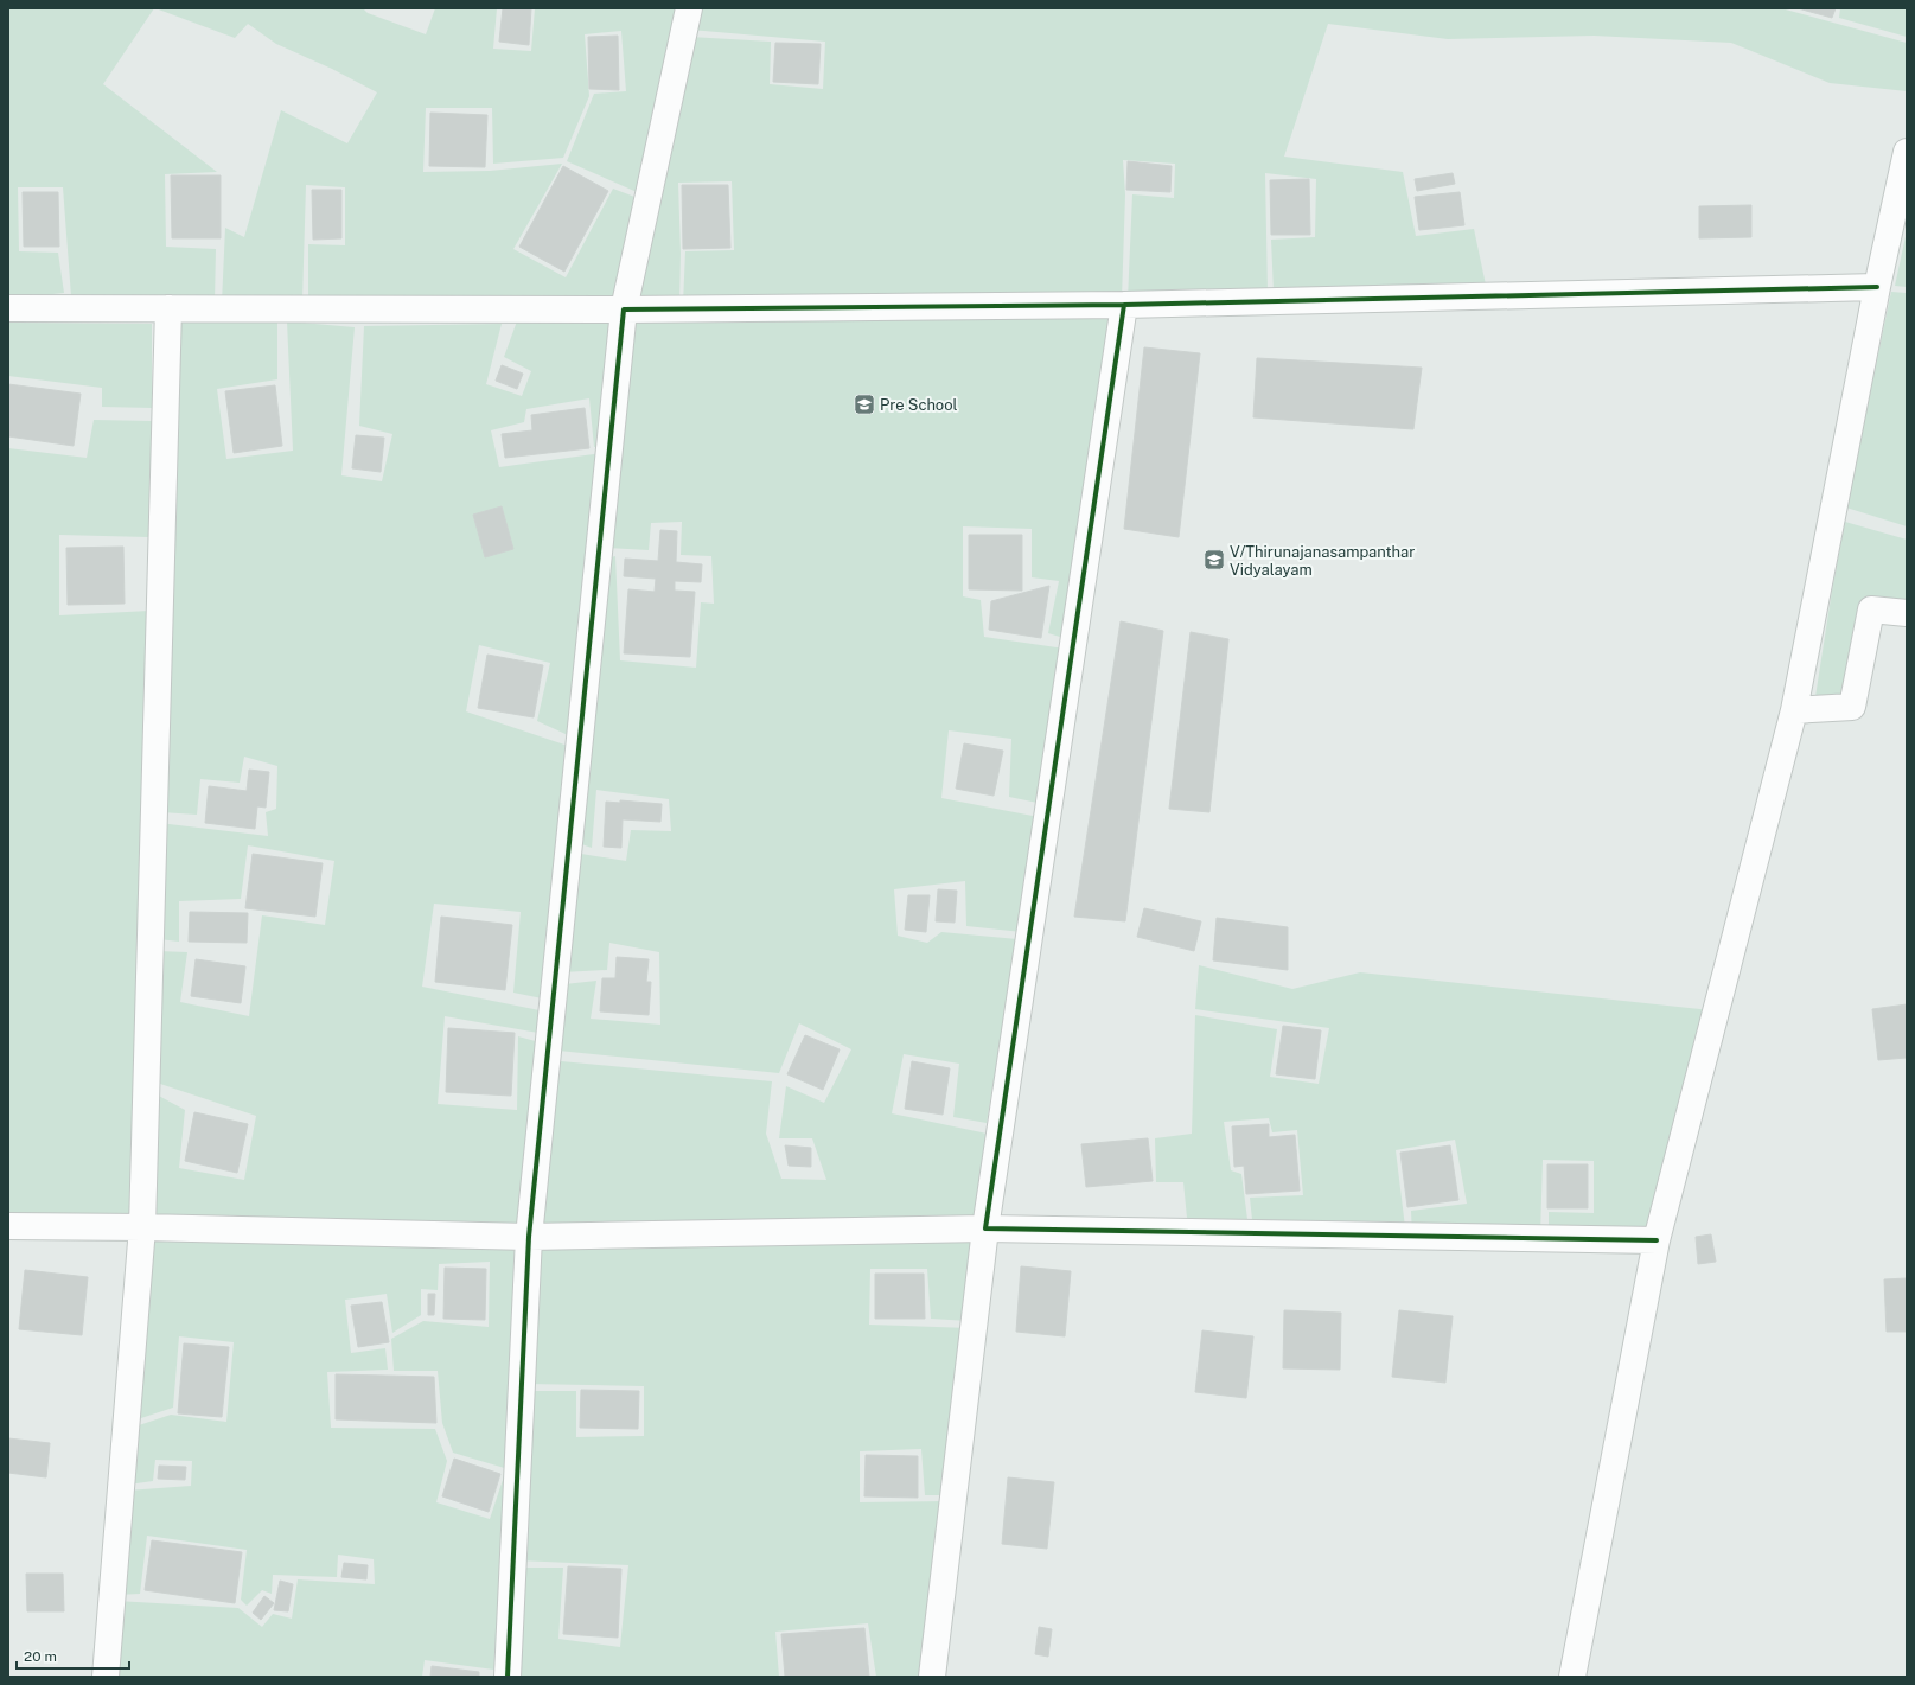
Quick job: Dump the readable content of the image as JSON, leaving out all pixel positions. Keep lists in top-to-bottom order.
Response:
{
  "places": {
    "school or university": ["Pre School", "V/Thirunajanasampanthar Vidyalayam"]
  },
  "scale_bar": "20 m"
}
